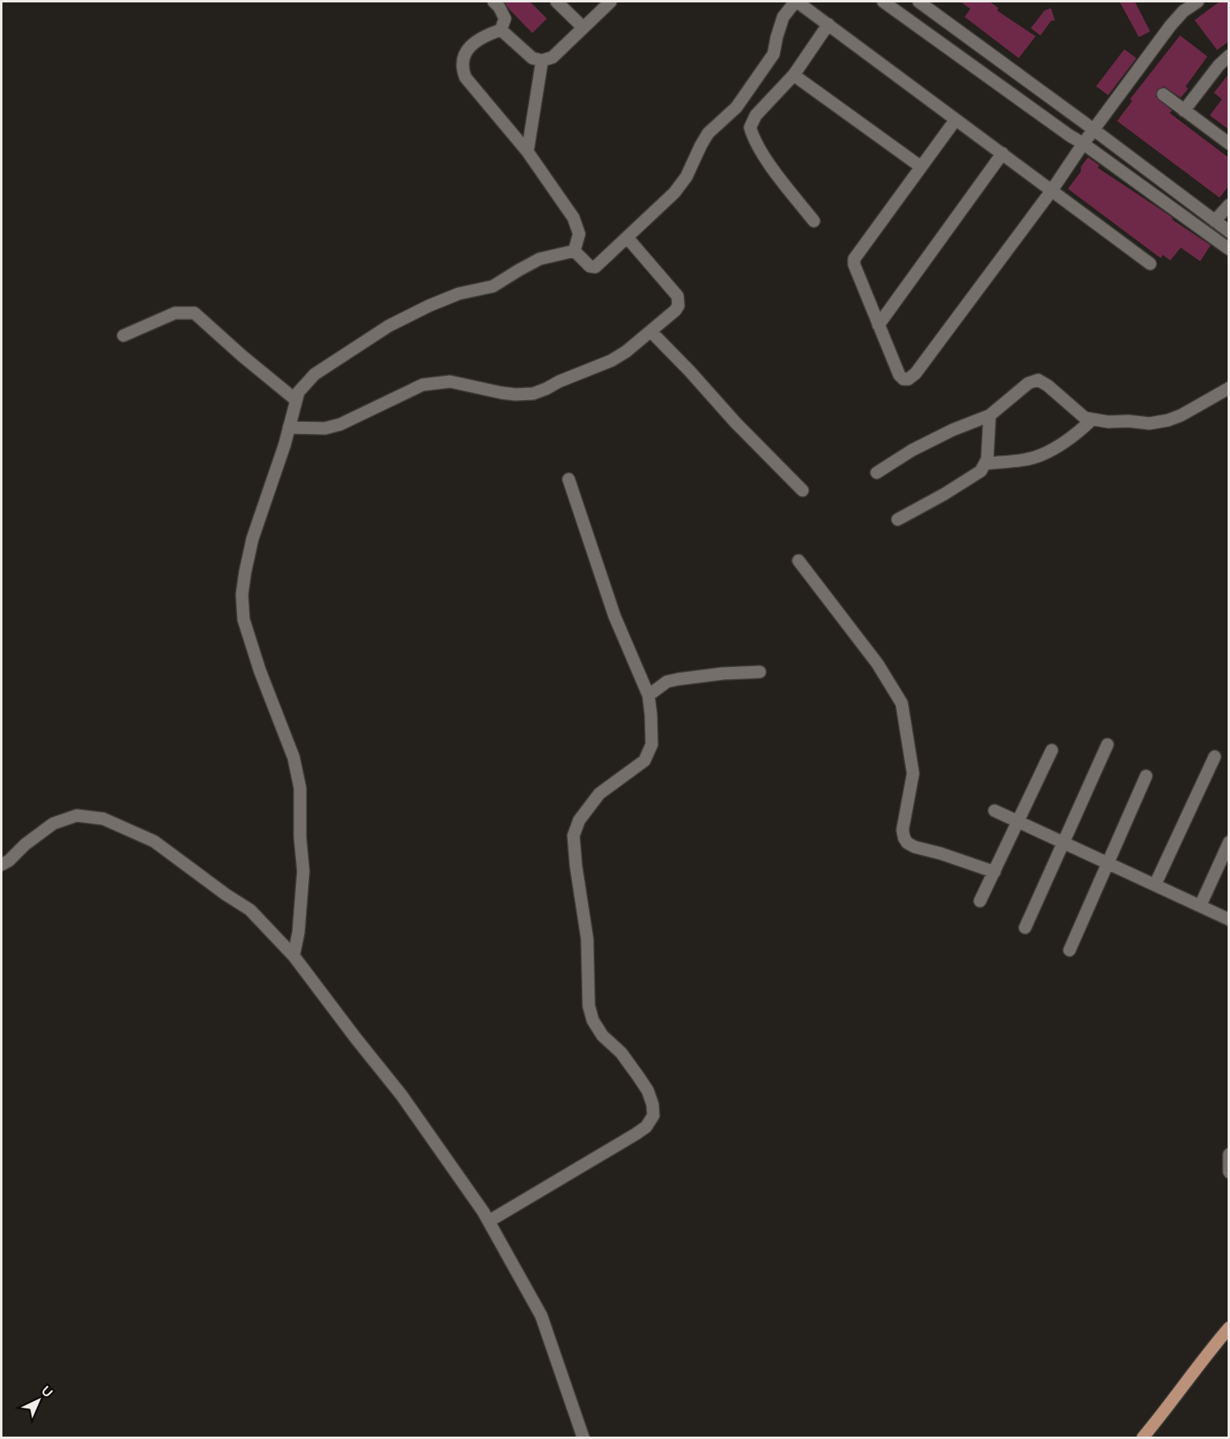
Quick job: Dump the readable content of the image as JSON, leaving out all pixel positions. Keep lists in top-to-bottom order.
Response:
{
  "north": "top right"
}
